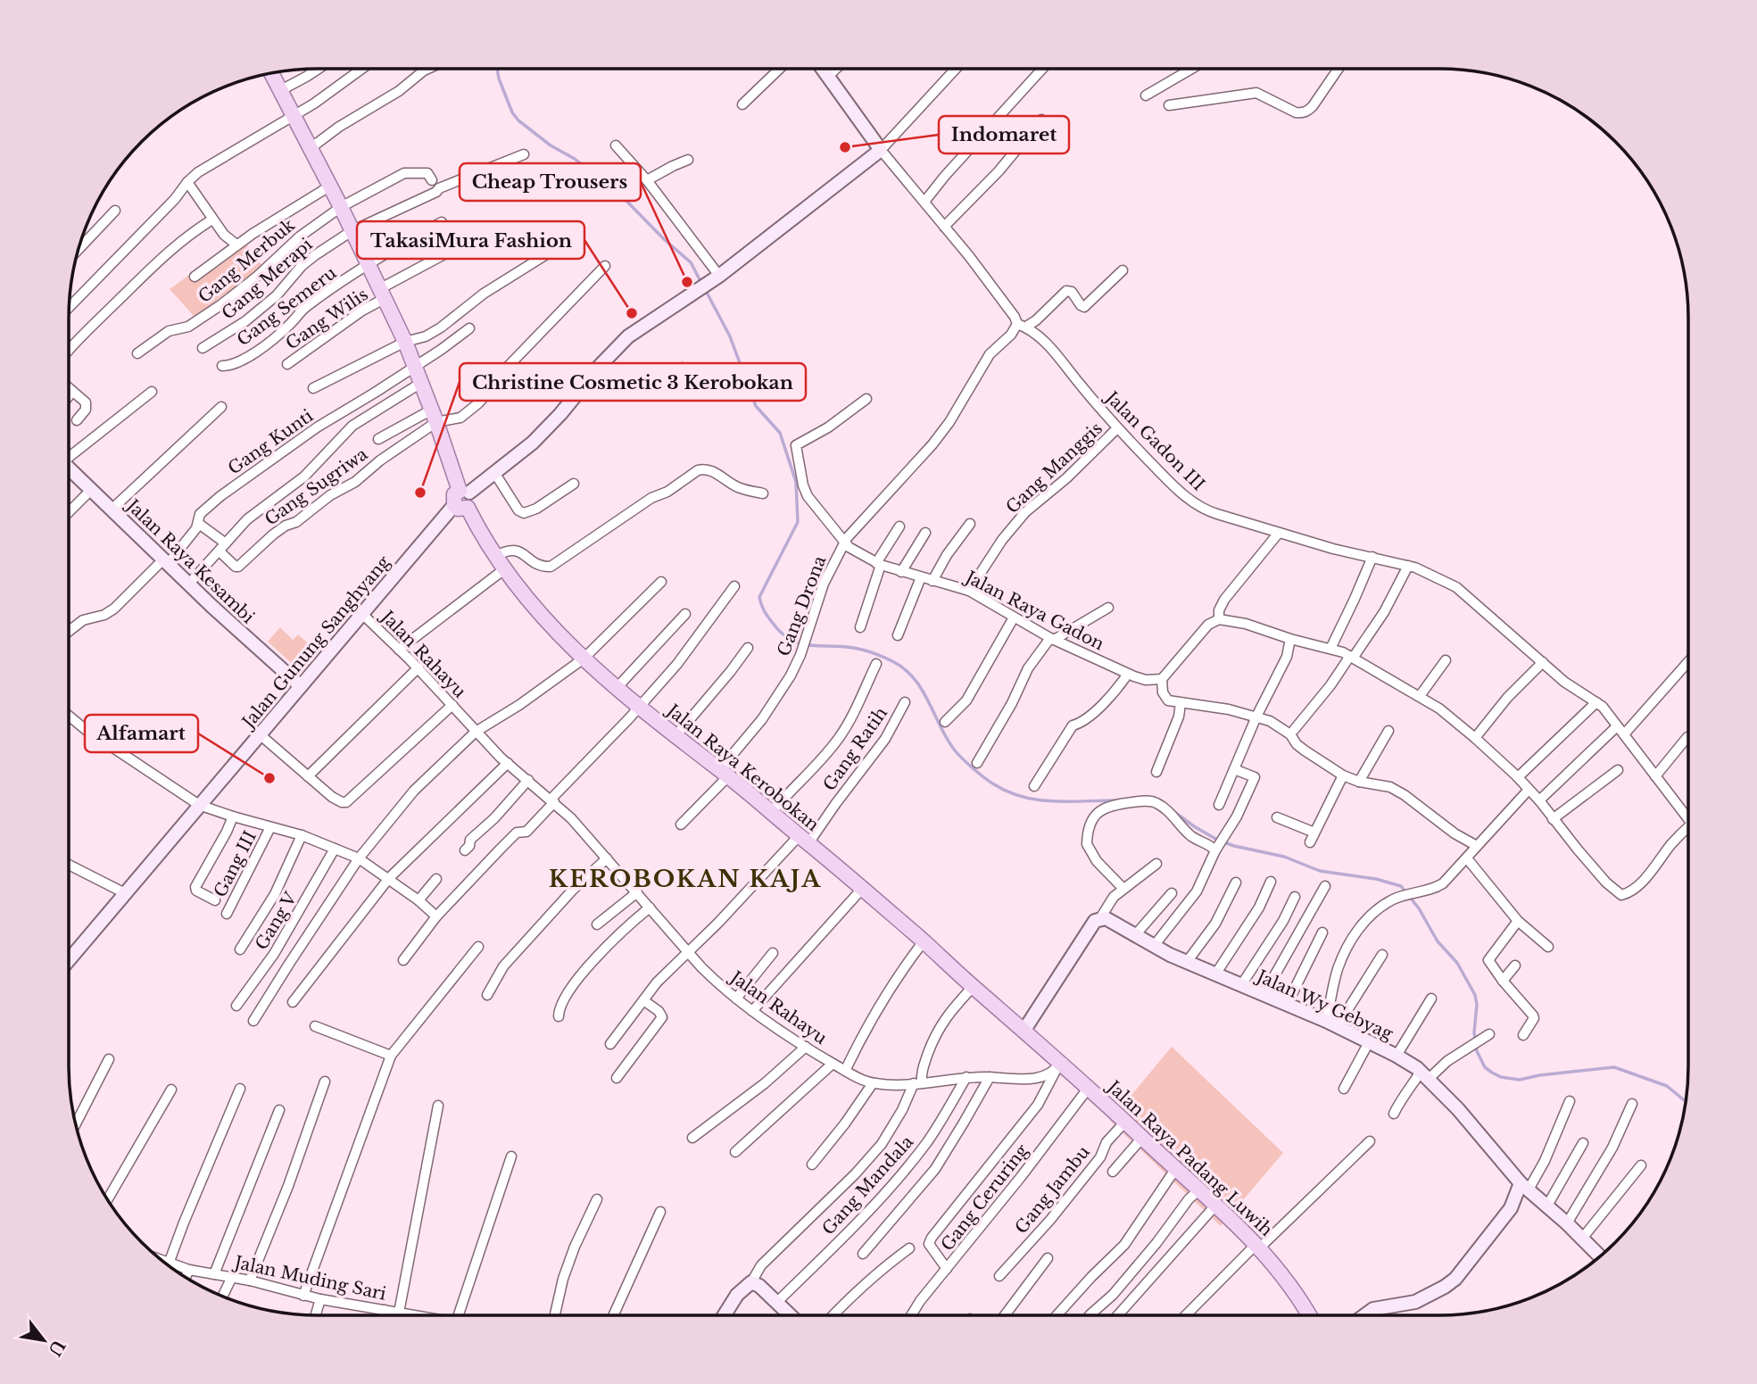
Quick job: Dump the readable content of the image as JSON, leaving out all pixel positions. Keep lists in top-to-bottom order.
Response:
{
  "streets": {
    "main road": ["Jalan Raya Kerobokan", "Jalan Raya Padang Luwih"],
    "street": [
      "Gang Merbuk",
      "Gang Merapi",
      "Gang Semeru",
      "Gang Wilis",
      "Jalan Gadon III",
      "Gang Kunti",
      "Gang Manggis",
      "Gang Sugriwa",
      "Jalan Raya Kesambi",
      "Gang Drona",
      "Jalan Raya Gadon",
      "Jalan Gunung Sanghyang",
      "Jalan Rahayu",
      "Gang Ratih",
      "Gang III",
      "Gang V",
      "Jalan Wy Gebyag",
      "Gang Mandala",
      "Gang Jambu",
      "Gang Ceruring",
      "Jalan Muding Sari"
    ]
  },
  "crossings": [
    ["Jalan Gadon III", "Gang Manggis"],
    ["Gang Kunti", "Jalan Raya Kesambi"],
    ["Gang Manggis", "Jalan Raya Gadon"],
    ["Jalan Raya Kesambi", "Jalan Gunung Sanghyang"],
    ["Gang Drona", "Jalan Raya Gadon"],
    ["Gang Drona", "Jalan Raya Kerobokan"],
    ["Jalan Gunung Sanghyang", "Jalan Rahayu"],
    ["Jalan Gunung Sanghyang", "Jalan Raya Kerobokan"],
    ["Jalan Rahayu", "Gang Ratih"],
    ["Jalan Rahayu", "Jalan Raya Padang Luwih"],
    ["Jalan Rahayu", "Gang Mandala"],
    ["Gang Ratih", "Jalan Raya Kerobokan"],
    ["Jalan Raya Kerobokan", "Jalan Raya Padang Luwih"],
    ["Jalan Raya Padang Luwih", "Gang Jambu"],
    ["Jalan Raya Padang Luwih", "Gang Ceruring"]
  ],
  "districts": ["KEROBOKAN KAJA"],
  "places": [
    "Indomaret",
    "Cheap Trousers",
    "TakasiMura Fashion",
    "Christine Cosmetic 3 Kerobokan",
    "Alfamart"
  ],
  "north": "bottom right"
}
